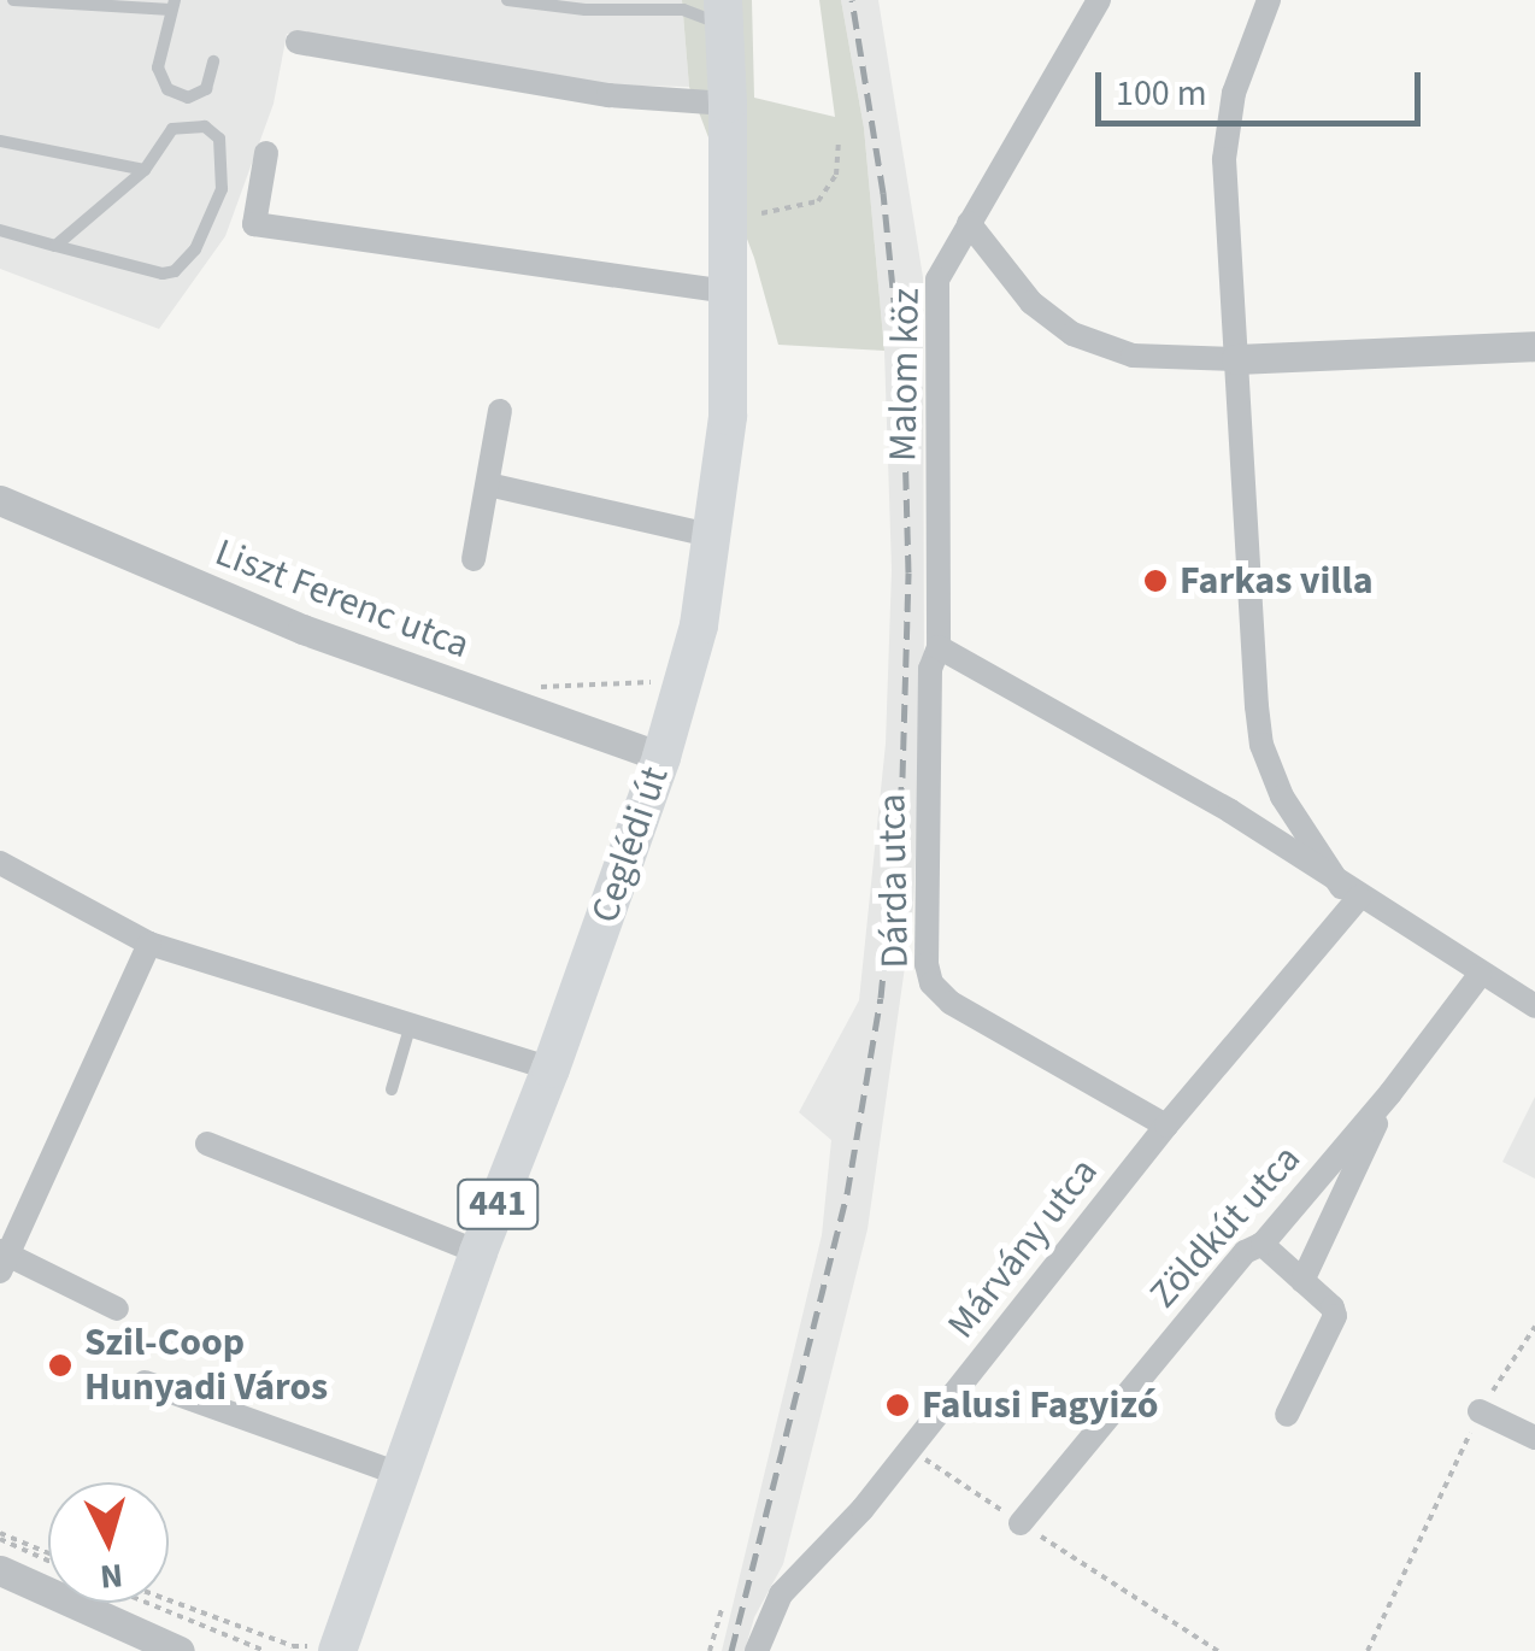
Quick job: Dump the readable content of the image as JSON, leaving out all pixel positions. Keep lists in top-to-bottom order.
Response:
{
  "streets": {
    "main road": ["Ceglédi út", "441"],
    "street": [
      "Malom köz",
      "Liszt Ferenc utca",
      "Dárda utca",
      "Zöldkút utca",
      "Márvány utca"
    ]
  },
  "crossings": [
    ["Malom köz", "Dárda utca"],
    ["Liszt Ferenc utca", "Ceglédi út"],
    ["Dárda utca", "Márvány utca"]
  ],
  "places": ["Farkas villa", "Szil-Coop Hunyadi Város", "Falusi Fagyizó"],
  "scale_bar": "100 m",
  "north": "bottom"
}
